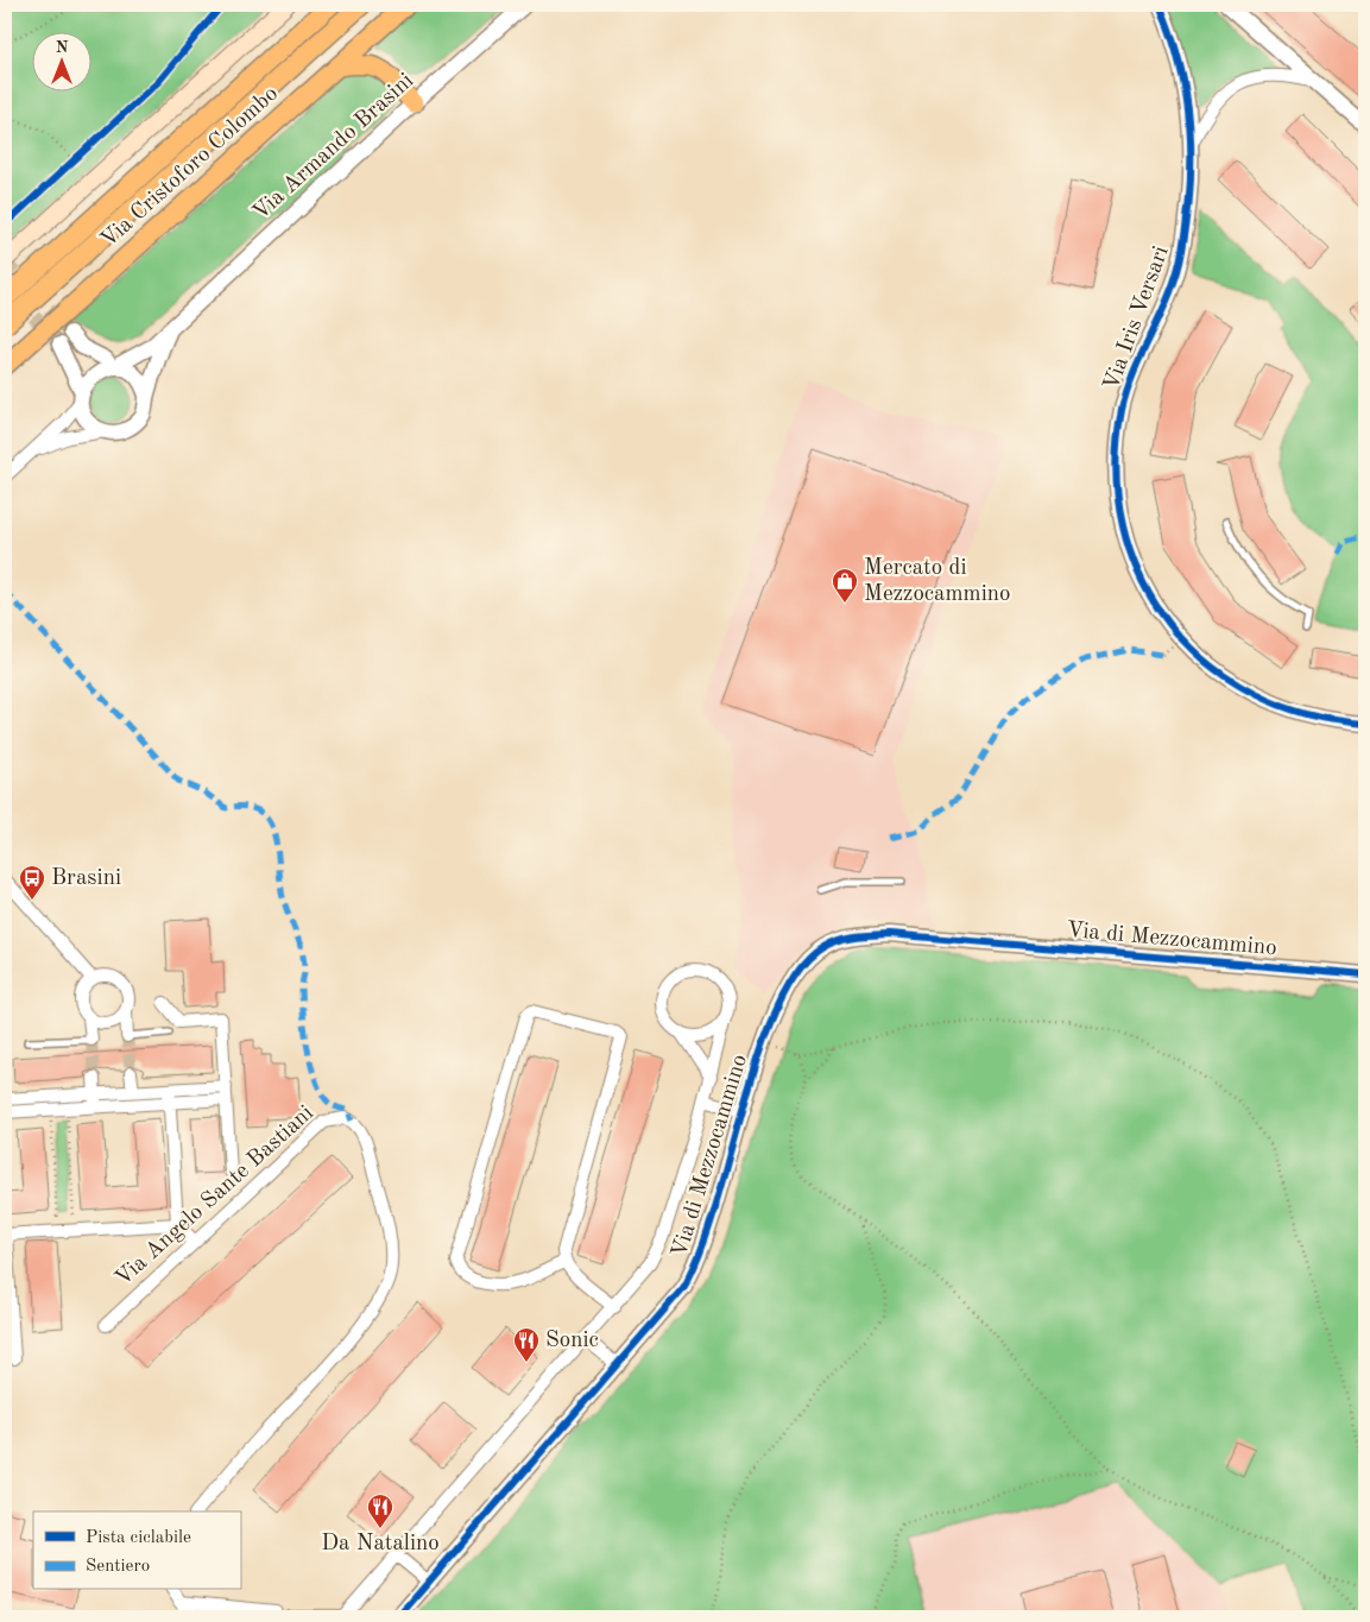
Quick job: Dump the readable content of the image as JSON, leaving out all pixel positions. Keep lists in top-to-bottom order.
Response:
{
  "streets": {
    "highway": ["Via Cristoforo Colombo"],
    "street": [
      "Via Armando Brasini",
      "Via Iris Versari",
      "Via di Mezzocammino",
      "Via Angelo Sante Bastiani"
    ]
  },
  "places": {
    "shop": ["Mercato di Mezzocammino"],
    "bus stop": ["Brasini"],
    "restaurant": ["Sonic", "Da Natalino"]
  },
  "legend": ["Pista ciclabile", "Sentiero"],
  "north": "top"
}
